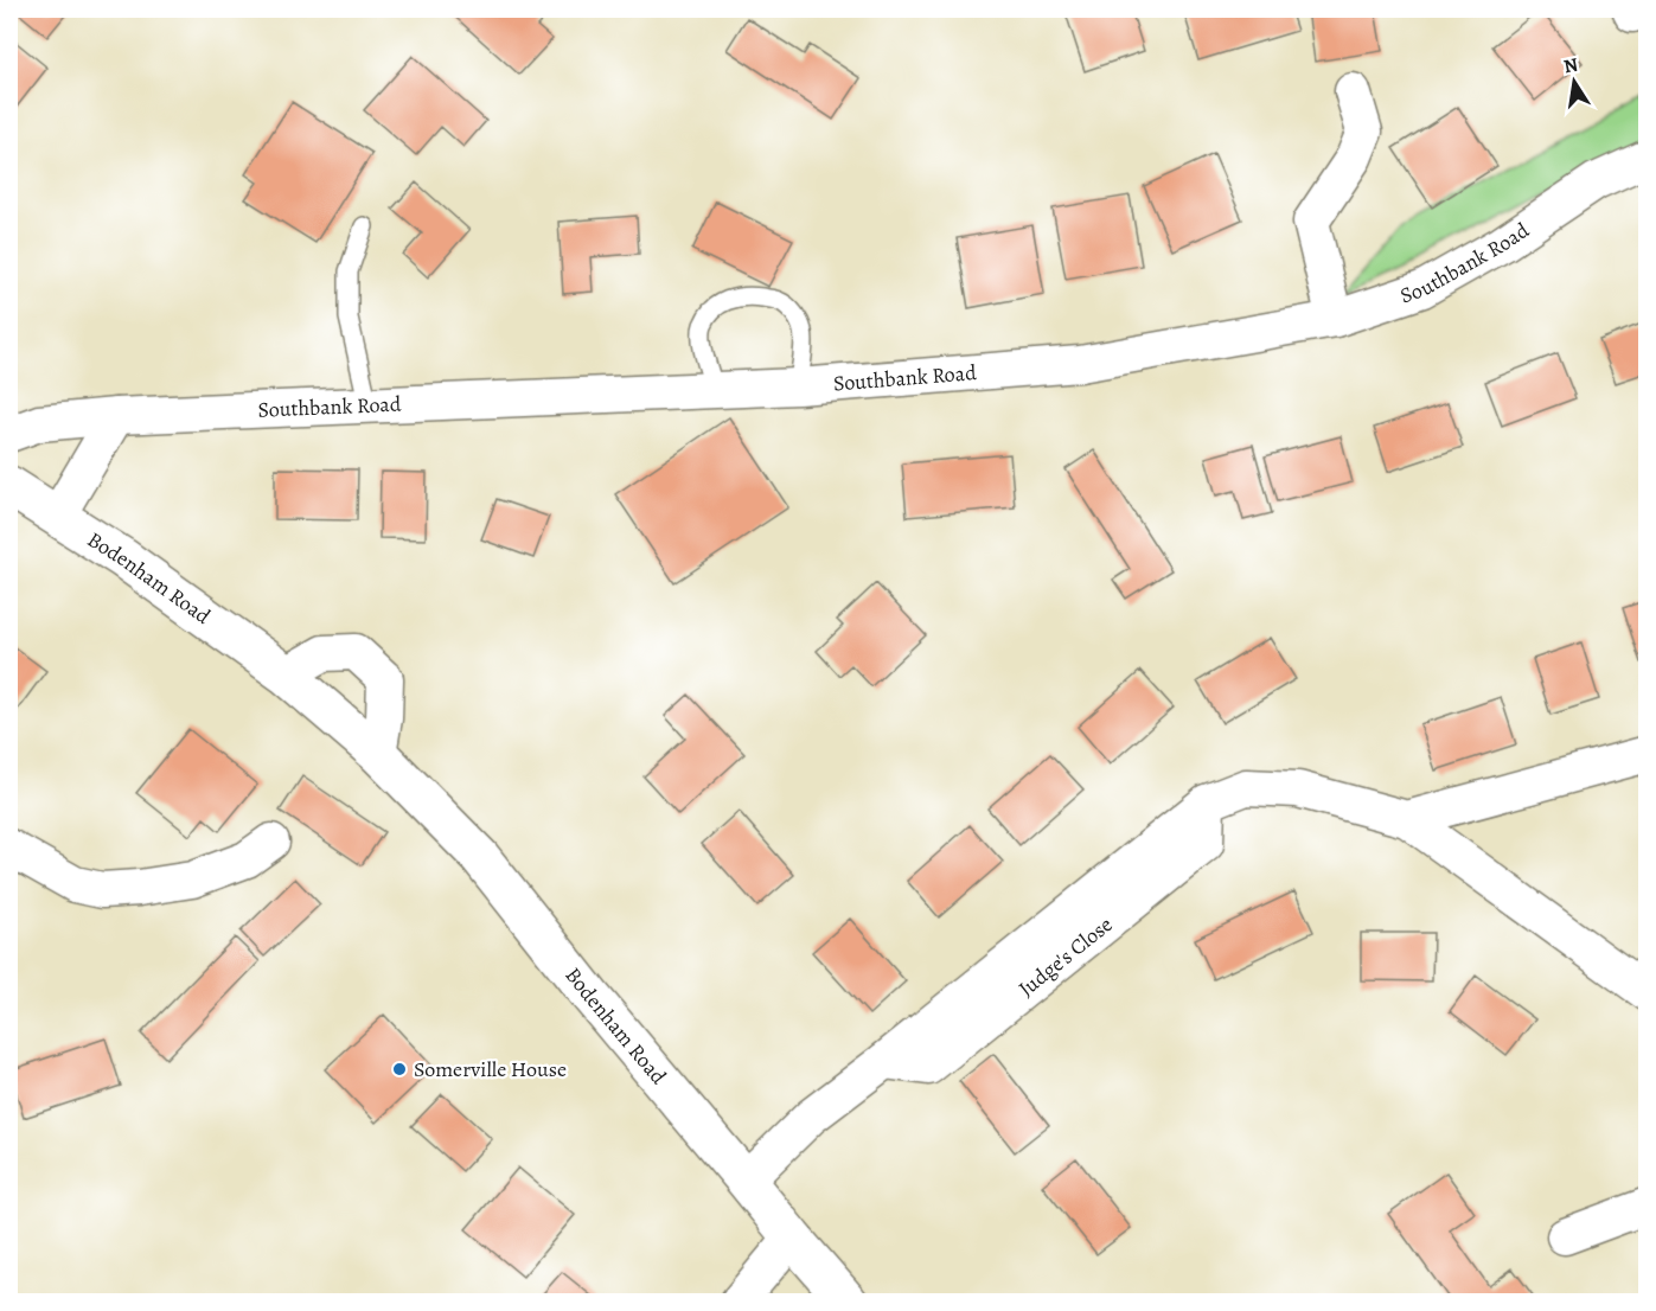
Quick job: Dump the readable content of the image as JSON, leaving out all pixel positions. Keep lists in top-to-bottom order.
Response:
{
  "streets": {
    "street": ["Southbank Road", "Bodenham Road", "Judge's Close"]
  },
  "crossings": [
    ["Bodenham Road", "Judge's Close"]
  ],
  "places": ["Somerville House"],
  "north": "top"
}
